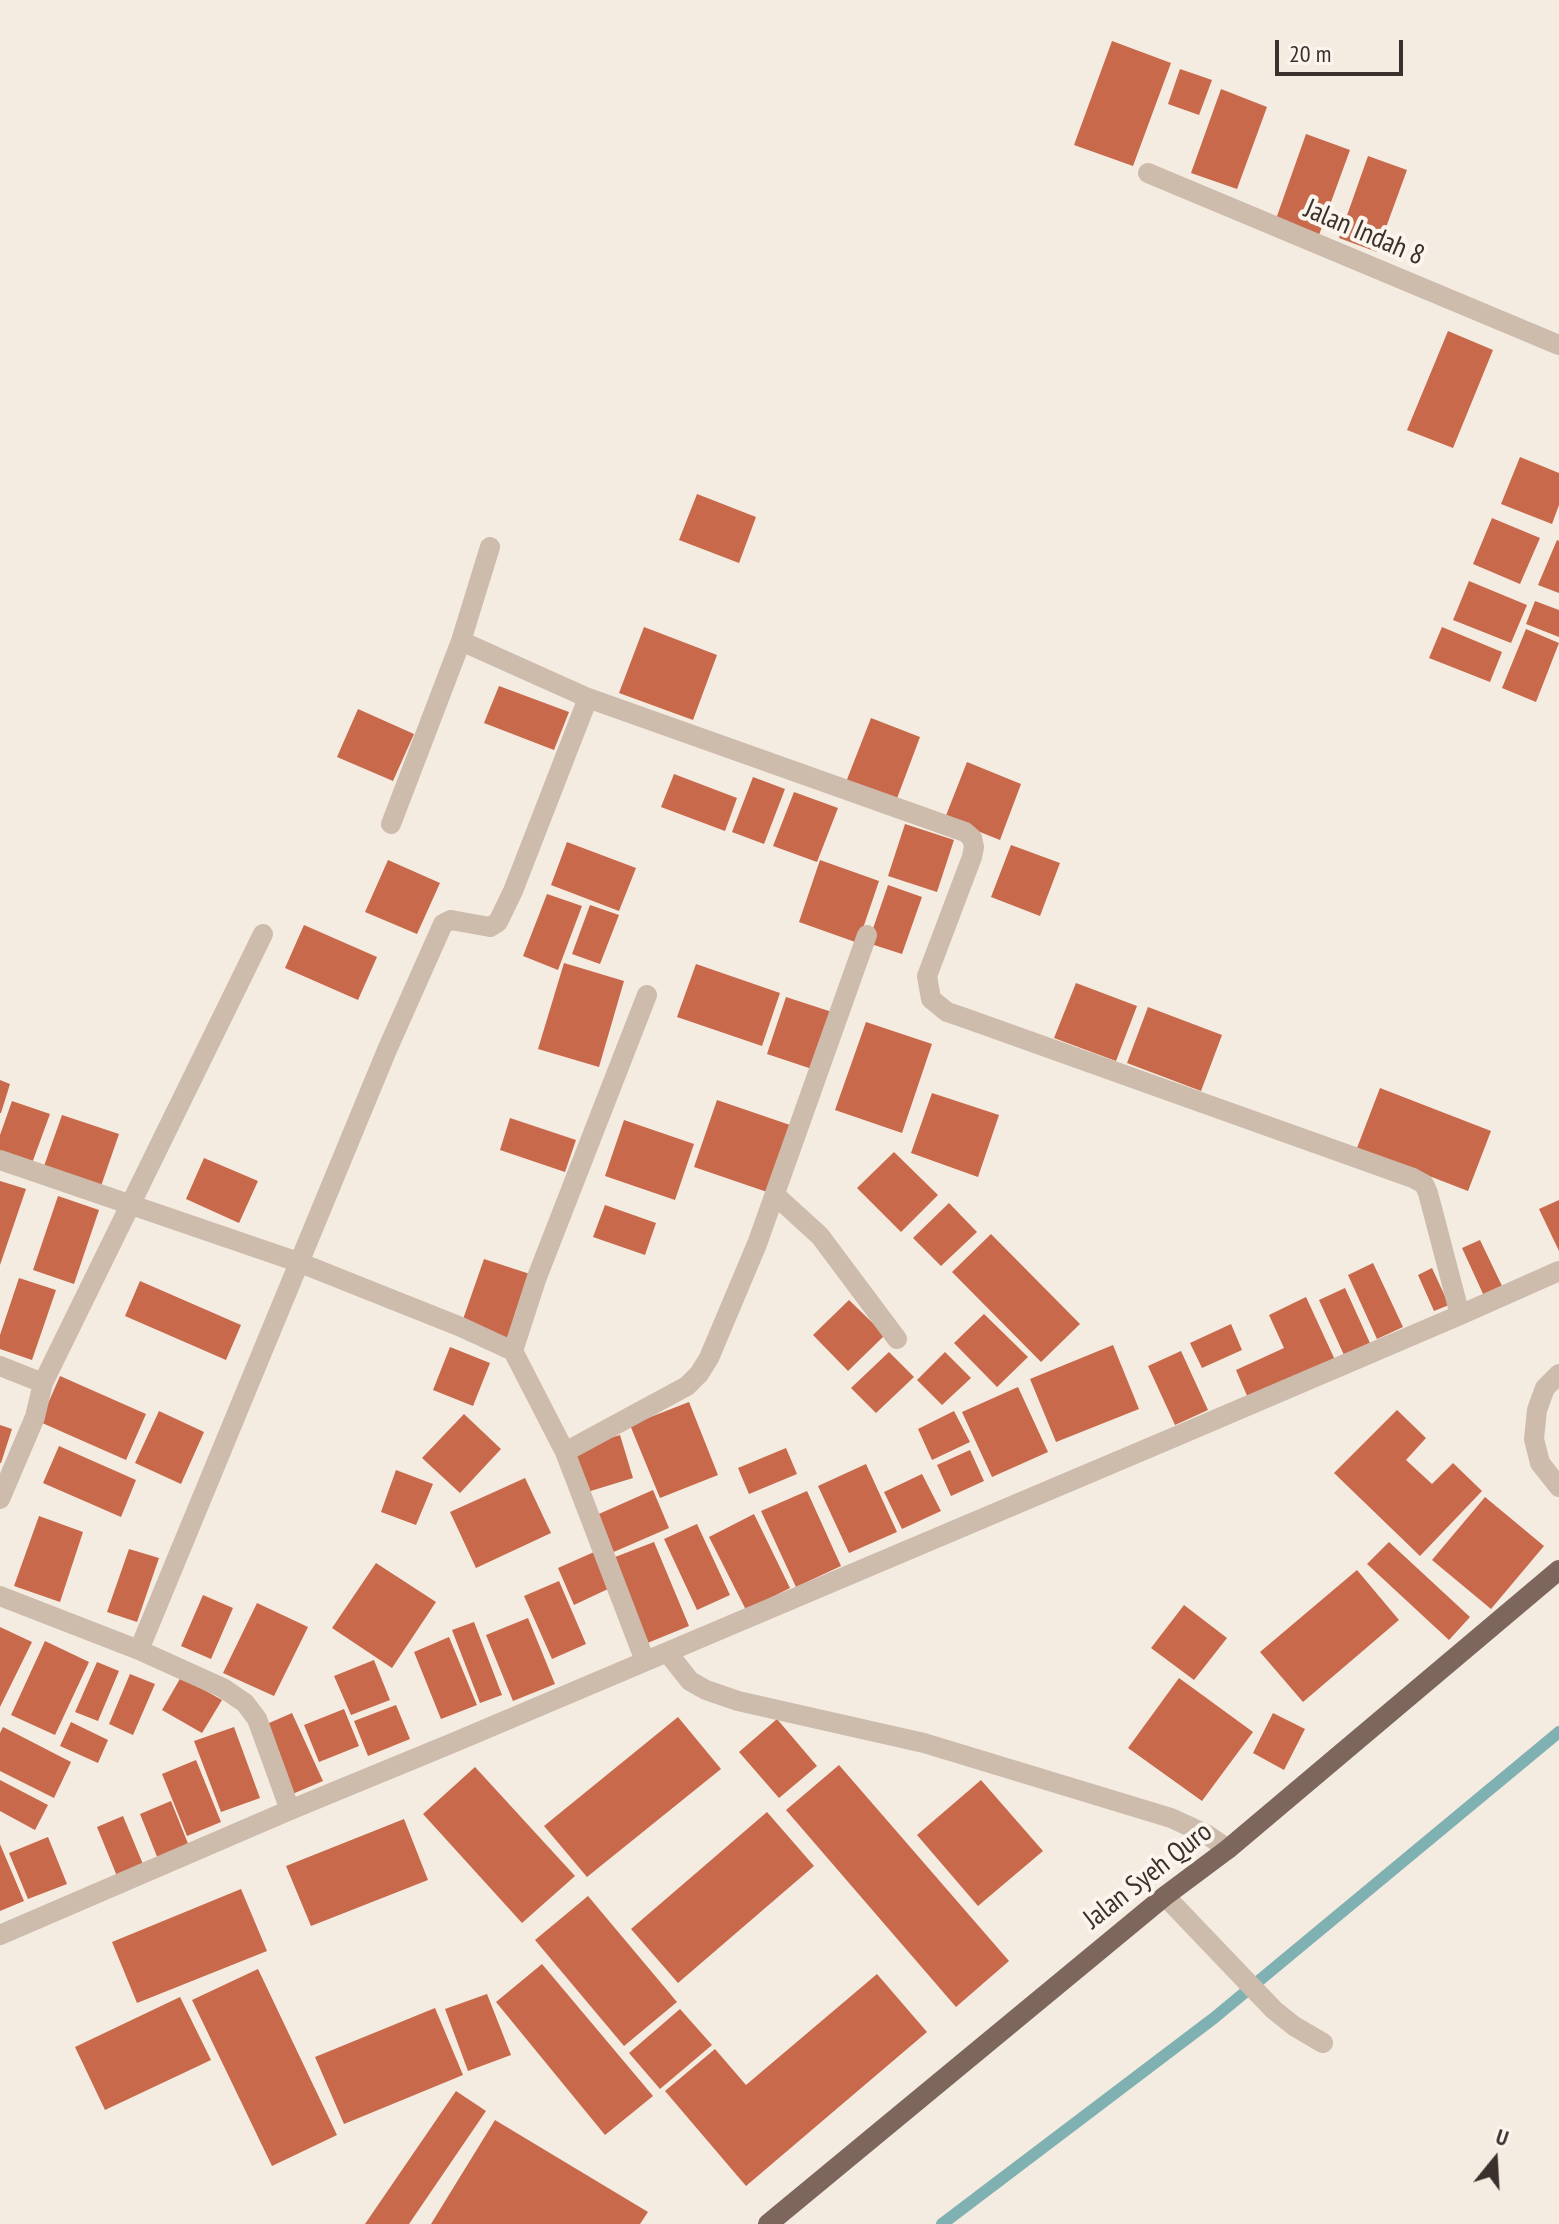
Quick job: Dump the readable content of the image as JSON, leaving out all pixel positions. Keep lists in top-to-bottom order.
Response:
{
  "streets": {
    "main road": ["Jalan Syeh Quro"],
    "street": ["Jalan Indah 8"]
  },
  "scale_bar": "20 m",
  "north": "top"
}
